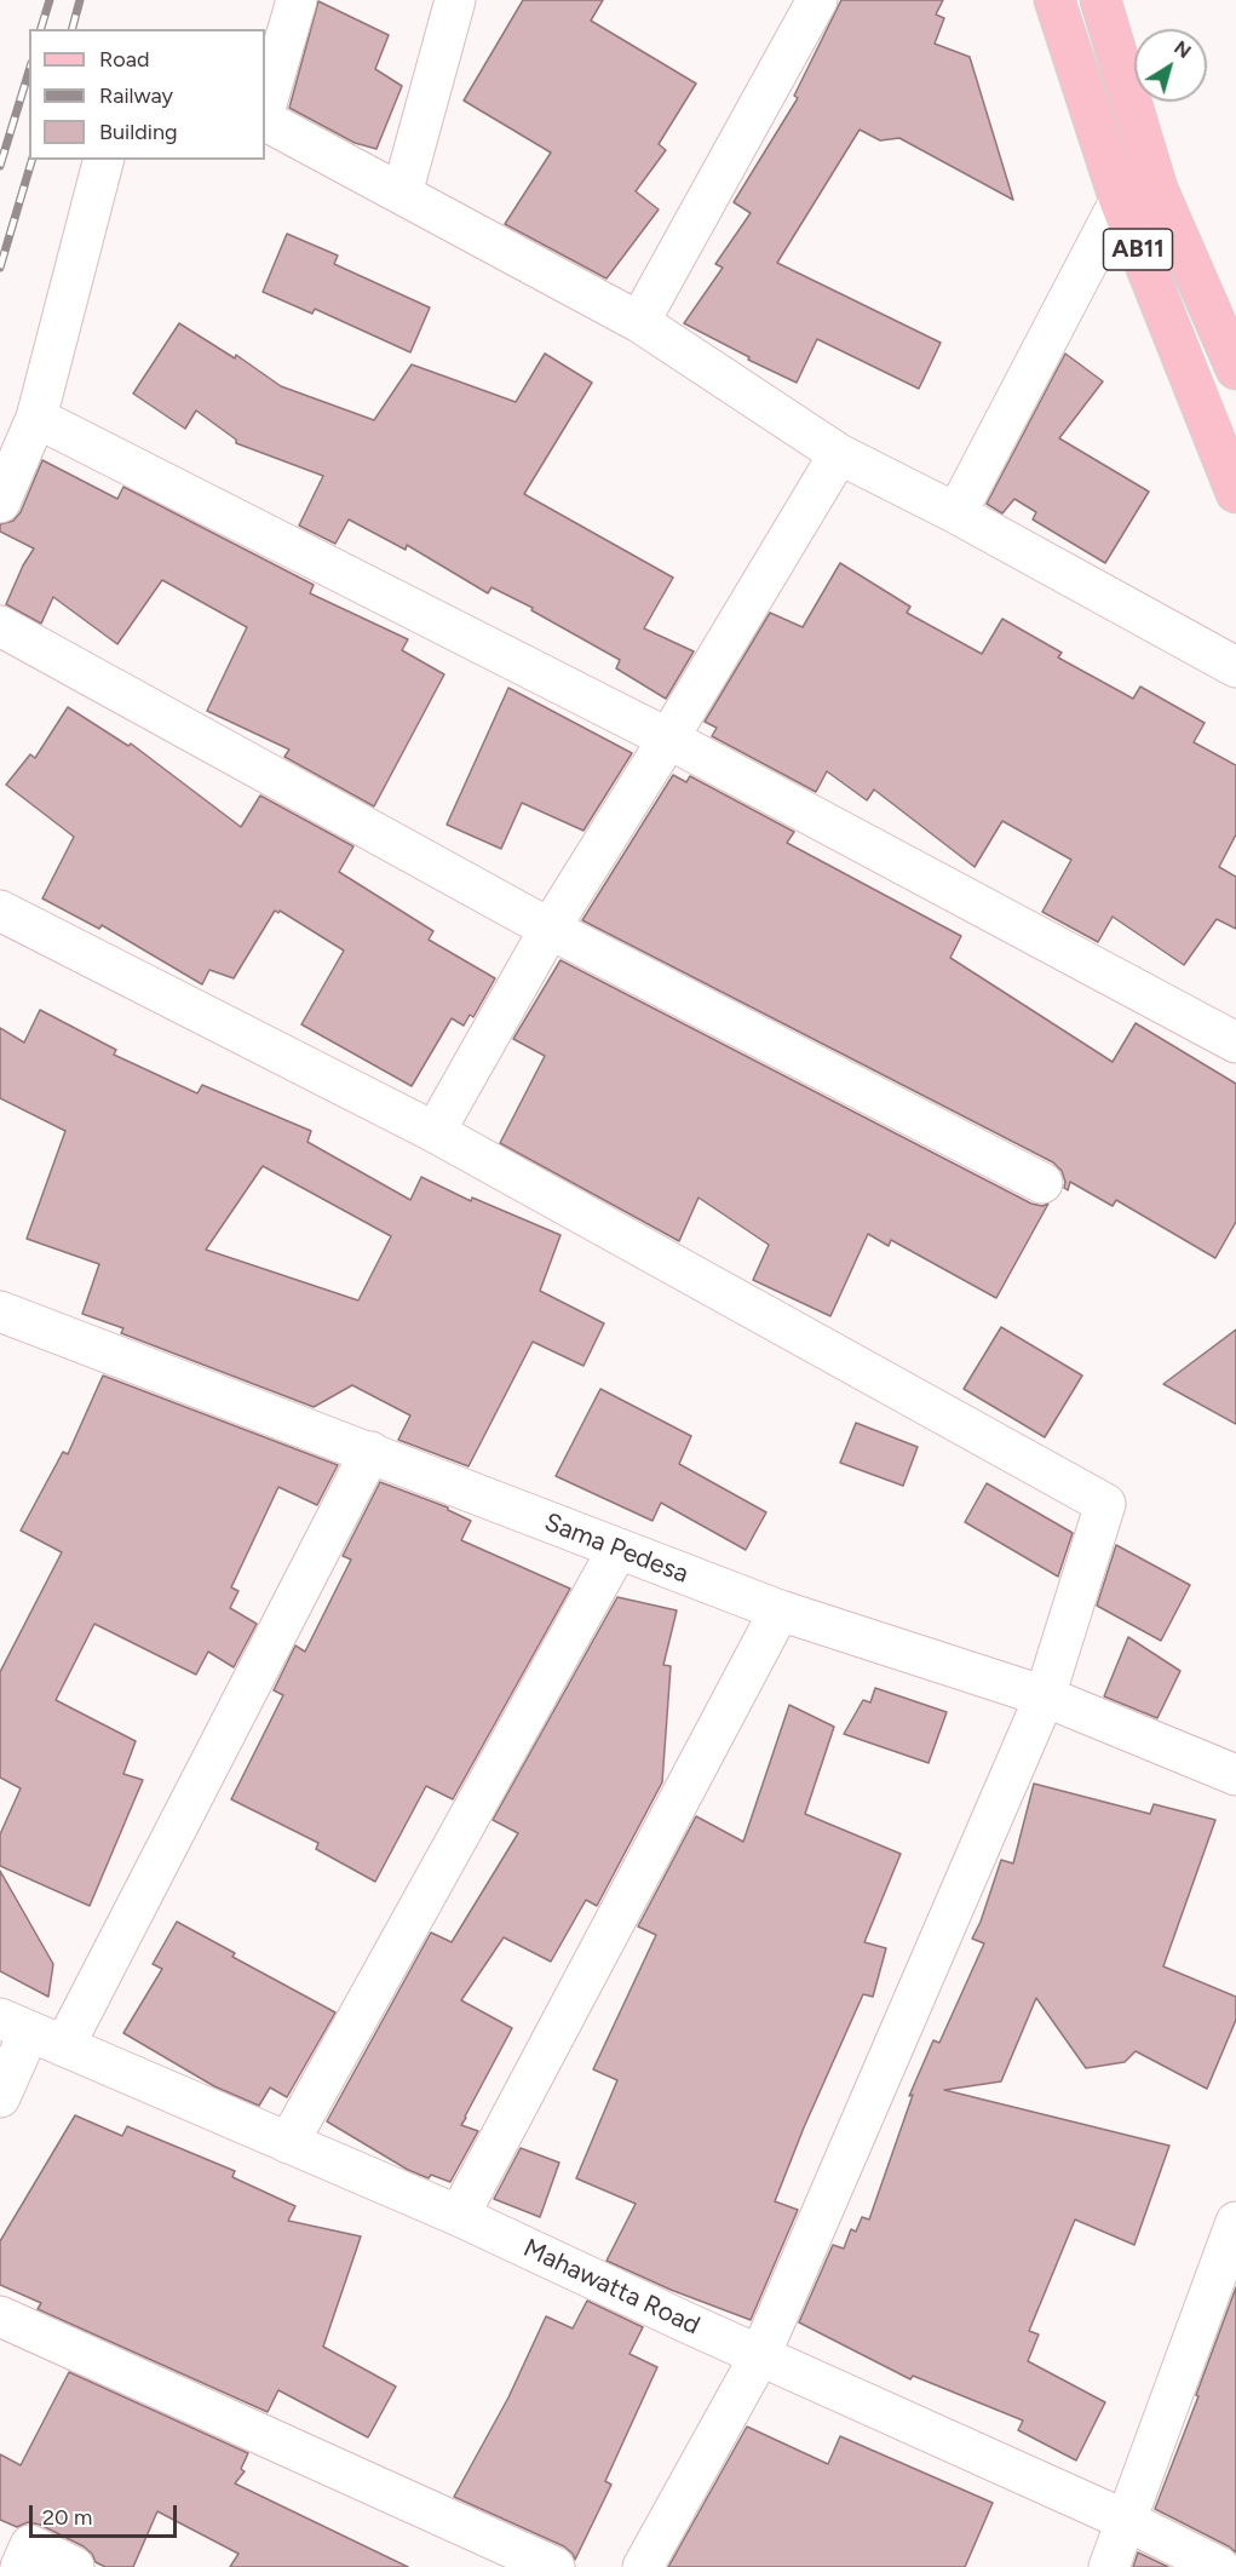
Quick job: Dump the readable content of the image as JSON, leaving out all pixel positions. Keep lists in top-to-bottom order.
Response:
{
  "streets": {
    "main road": ["AB11"],
    "street": ["Sama Pedesa", "Mahawatta Road"]
  },
  "legend": ["Road", "Railway", "Building"],
  "scale_bar": "20 m",
  "north": "top right"
}
